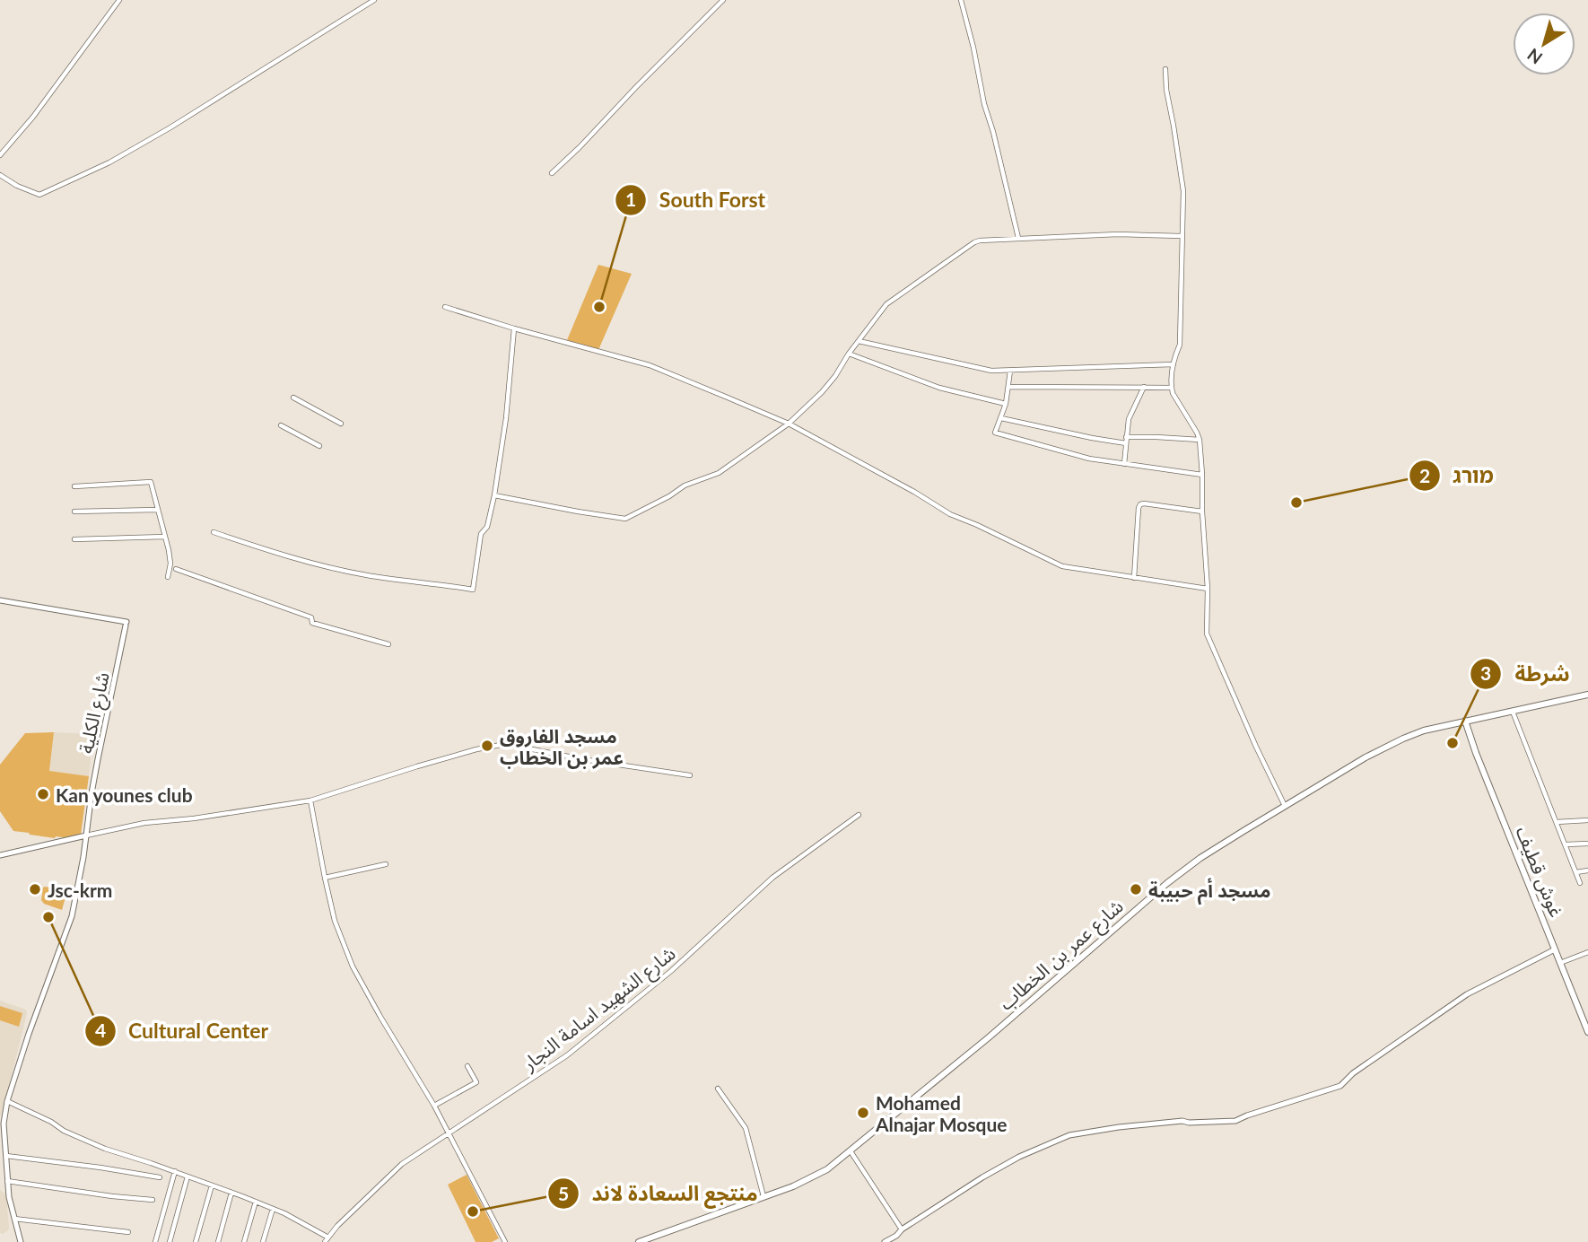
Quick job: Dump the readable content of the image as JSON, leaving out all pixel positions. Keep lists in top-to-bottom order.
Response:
{
  "streets": {
    "main road": ["غوش قطيف", "شارع عمر بن الخطاب"],
    "street": ["شارع الكلية", "شارع الشهيد اسامة النجار"]
  },
  "crossings": [
    ["غوش قطيف", "شارع عمر بن الخطاب"]
  ],
  "places": [
    "South Forst",
    "מורג",
    "شرطة",
    "مسجد الفاروق عمر بن الخطاب",
    "Kan younes club",
    "Jsc-krm",
    "مسجد أم حبيبة",
    "Cultural Center",
    "Mohamed Alnajar Mosque",
    "منتجع السعادة لاند"
  ],
  "north": "bottom left"
}
